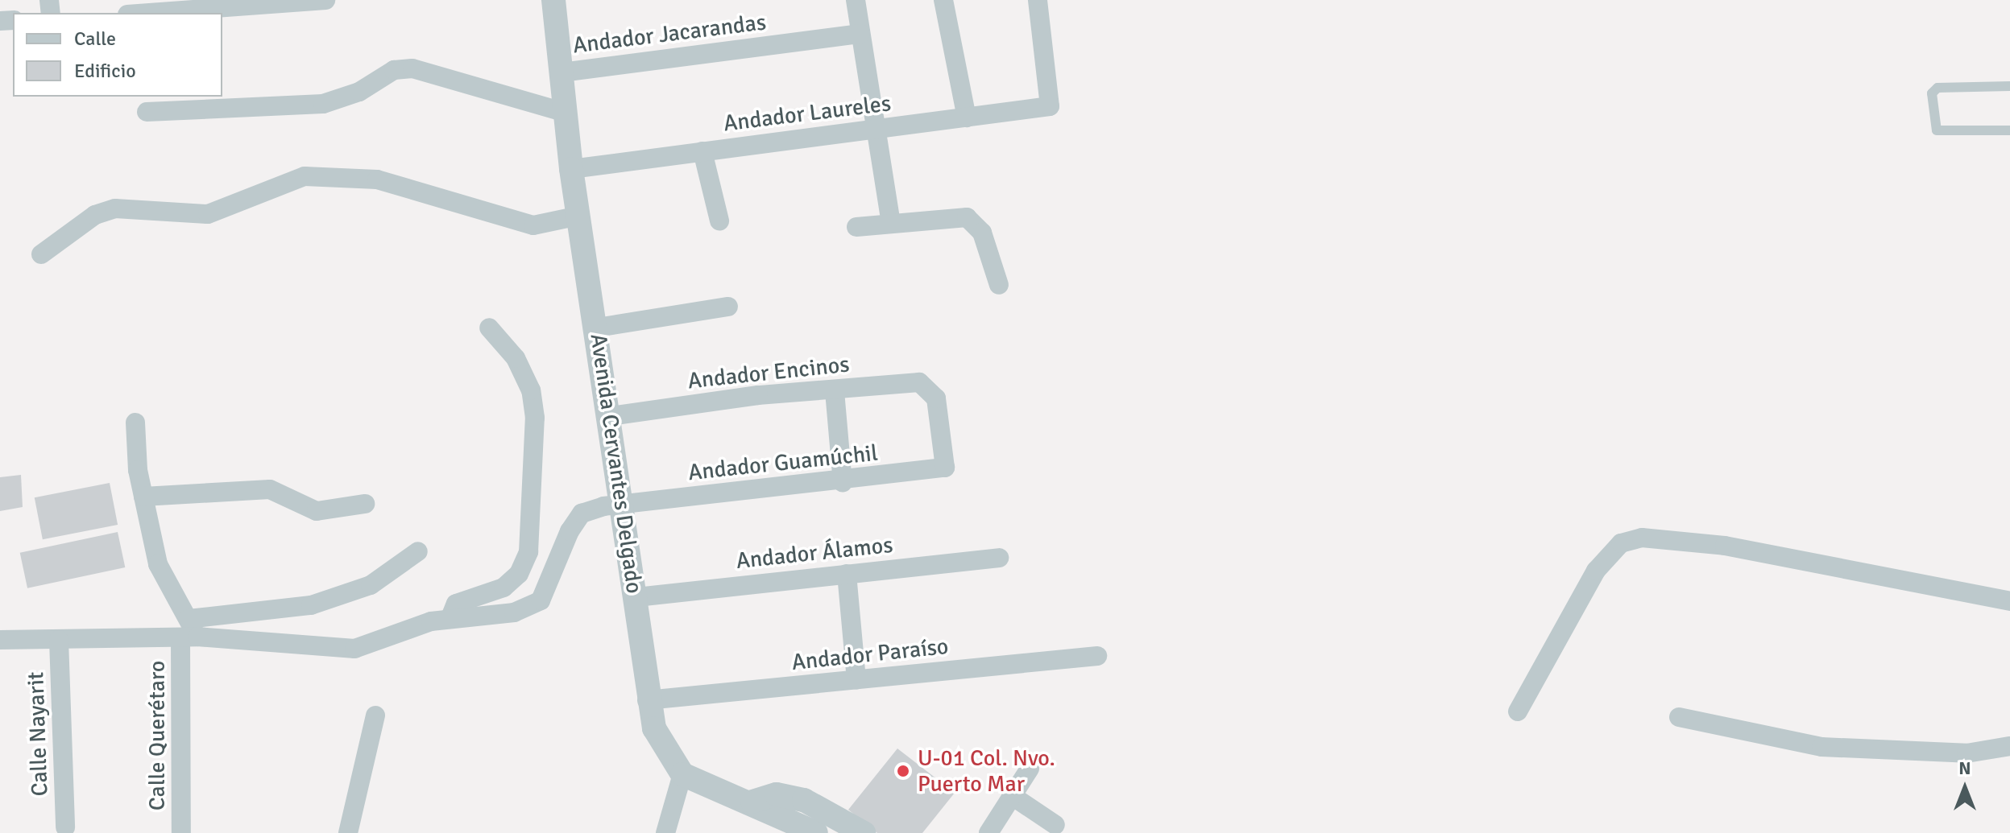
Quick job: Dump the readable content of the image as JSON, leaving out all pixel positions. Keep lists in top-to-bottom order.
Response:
{
  "streets": {
    "street": [
      "Andador Jacarandas",
      "Andador Laureles",
      "Andador Encinos",
      "Andador Guamúchil",
      "Avenida Cervantes Delgado",
      "Andador Álamos",
      "Andador Paraíso",
      "Calle Nayarit",
      "Calle Querétaro"
    ]
  },
  "crossings": [
    ["Andador Jacarandas", "Avenida Cervantes Delgado"],
    ["Andador Laureles", "Avenida Cervantes Delgado"],
    ["Andador Encinos", "Andador Guamúchil"],
    ["Andador Encinos", "Avenida Cervantes Delgado"],
    ["Andador Guamúchil", "Avenida Cervantes Delgado"],
    ["Avenida Cervantes Delgado", "Andador Álamos"],
    ["Avenida Cervantes Delgado", "Andador Paraíso"]
  ],
  "places": ["U-01 Col. Nvo. Puerto Mar"],
  "legend": ["Calle", "Edificio"],
  "north": "top"
}
